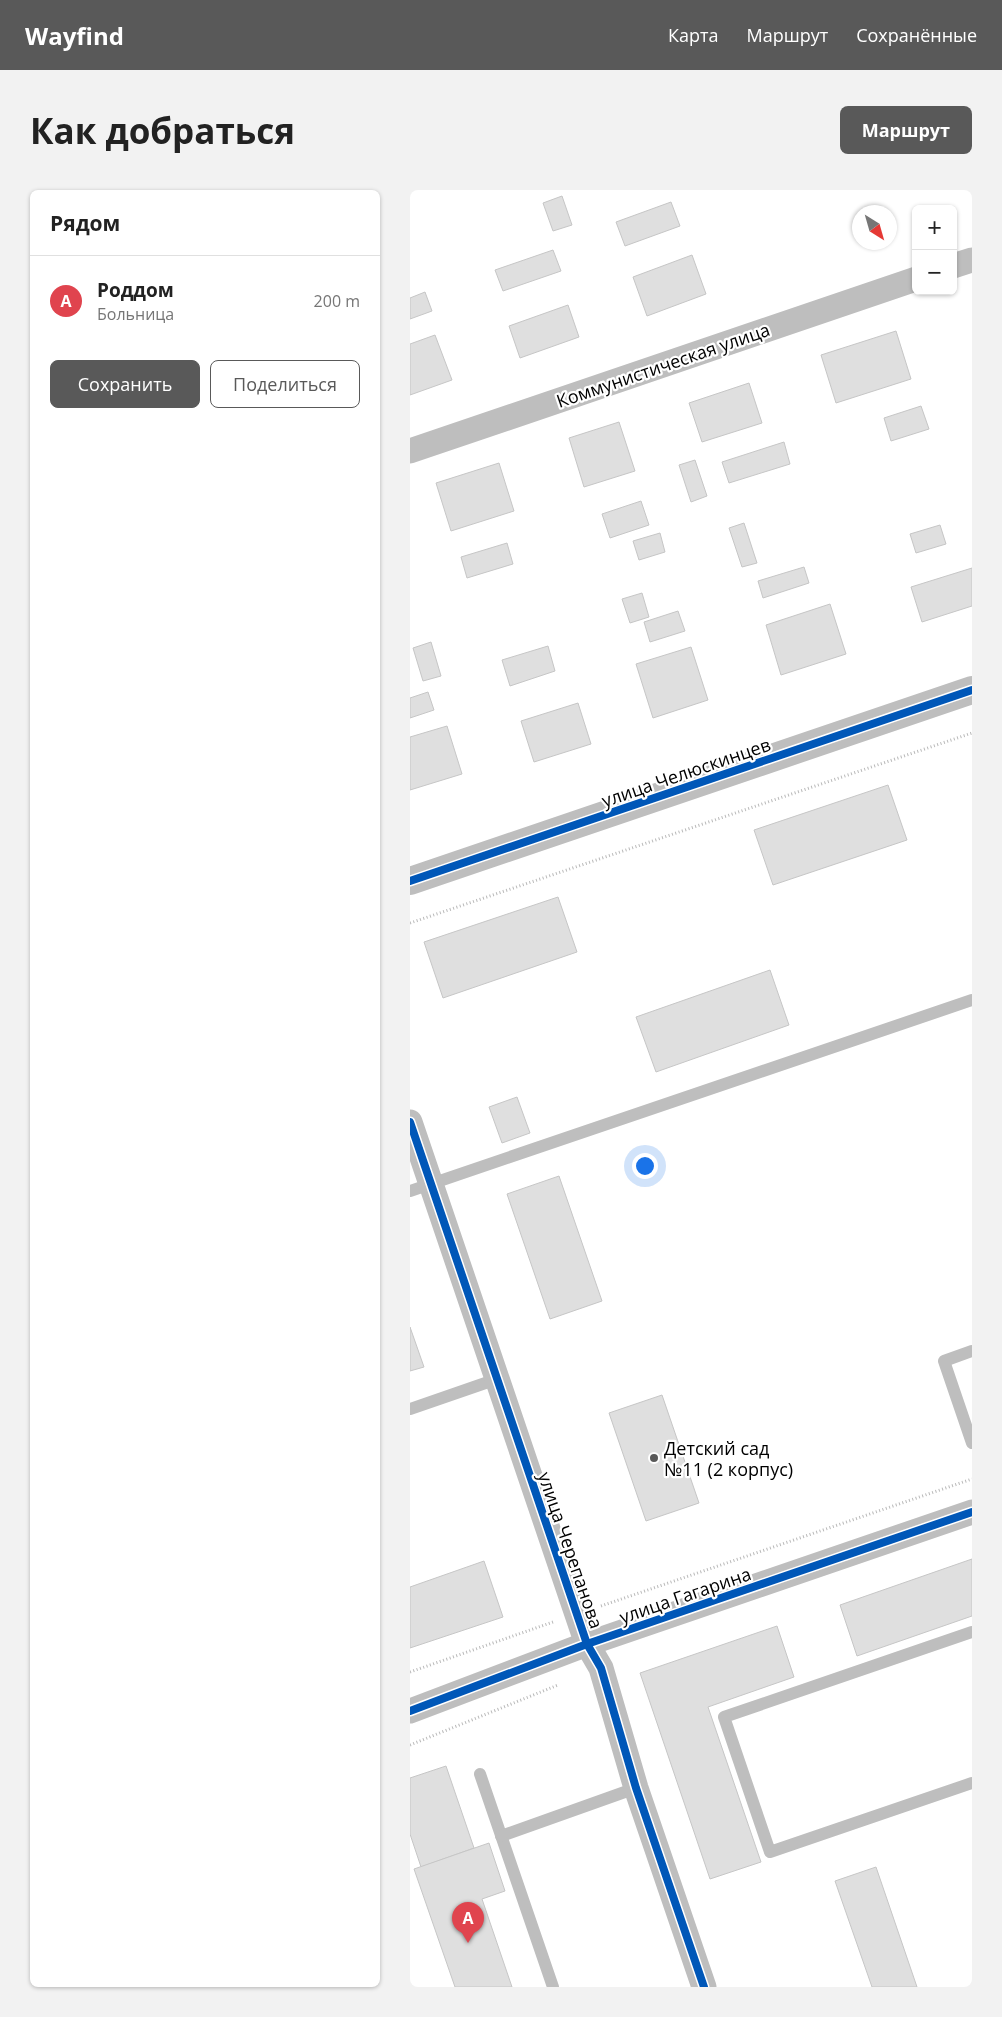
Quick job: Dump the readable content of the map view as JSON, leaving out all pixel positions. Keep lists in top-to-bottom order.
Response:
{
  "streets": {
    "street": [
      "Коммунистическая улица",
      "улица Челюскинцев",
      "улица Черепанова",
      "улица Гагарина"
    ]
  },
  "crossings": [
    ["улица Черепанова", "улица Гагарина"]
  ],
  "places": ["Детский сад №11 (2 корпус)"],
  "north": "bottom right",
  "page": {
    "header": "Wayfind",
    "nav": ["Карта", "Маршрут", "Сохранённые"],
    "buttons": [
      "Маршрут",
      ["Сохранить", "Поделиться"]
    ],
    "title": "Как добраться",
    "heading": "Рядом",
    "map_buttons": ["+", "−"],
    "list": [
      {
        "mark": "A",
        "name": "Роддом",
        "note": "Больница",
        "value": "200 m"
      }
    ],
    "pins": "A"
  }
}
